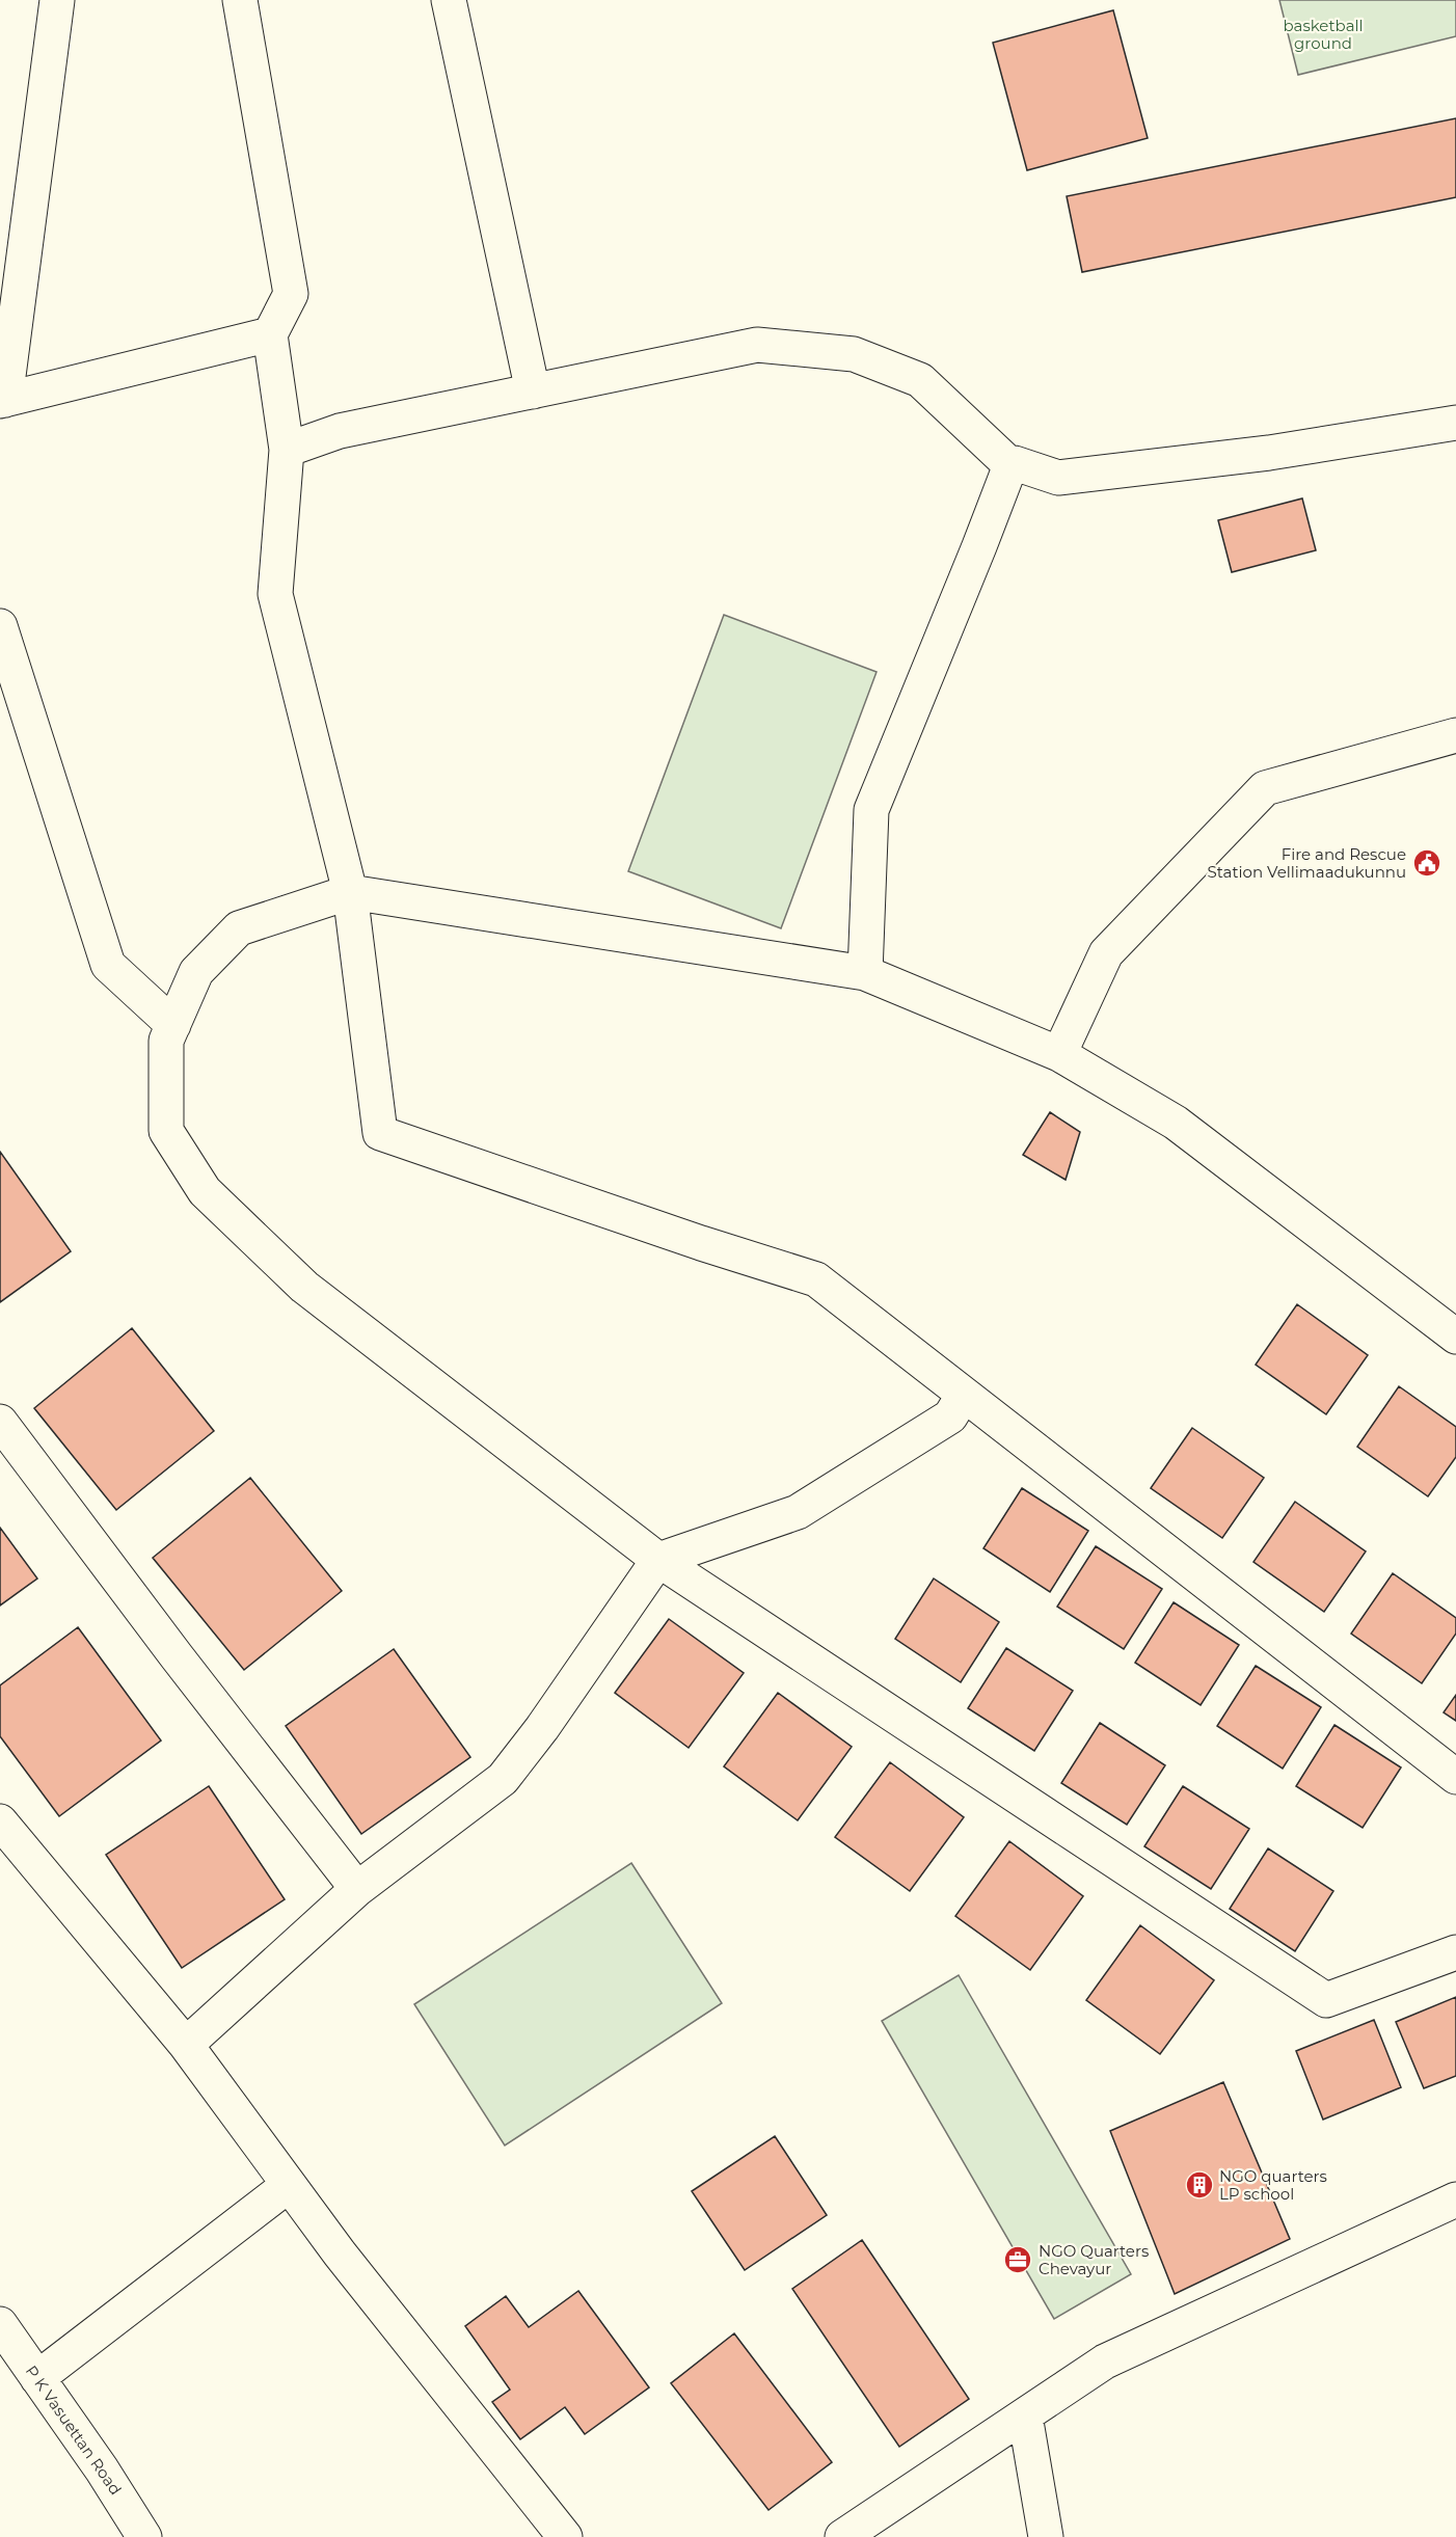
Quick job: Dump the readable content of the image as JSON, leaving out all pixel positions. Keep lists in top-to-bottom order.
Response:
{
  "streets": {
    "street": ["P K Vasuettan Road"]
  },
  "parks": ["basketball ground"],
  "places": {
    "public building": ["Fire and Rescue Station Vellimaadukunnu"],
    "building": ["NGO quarters LP school"],
    "office": ["NGO Quarters Chevayur"]
  }
}
